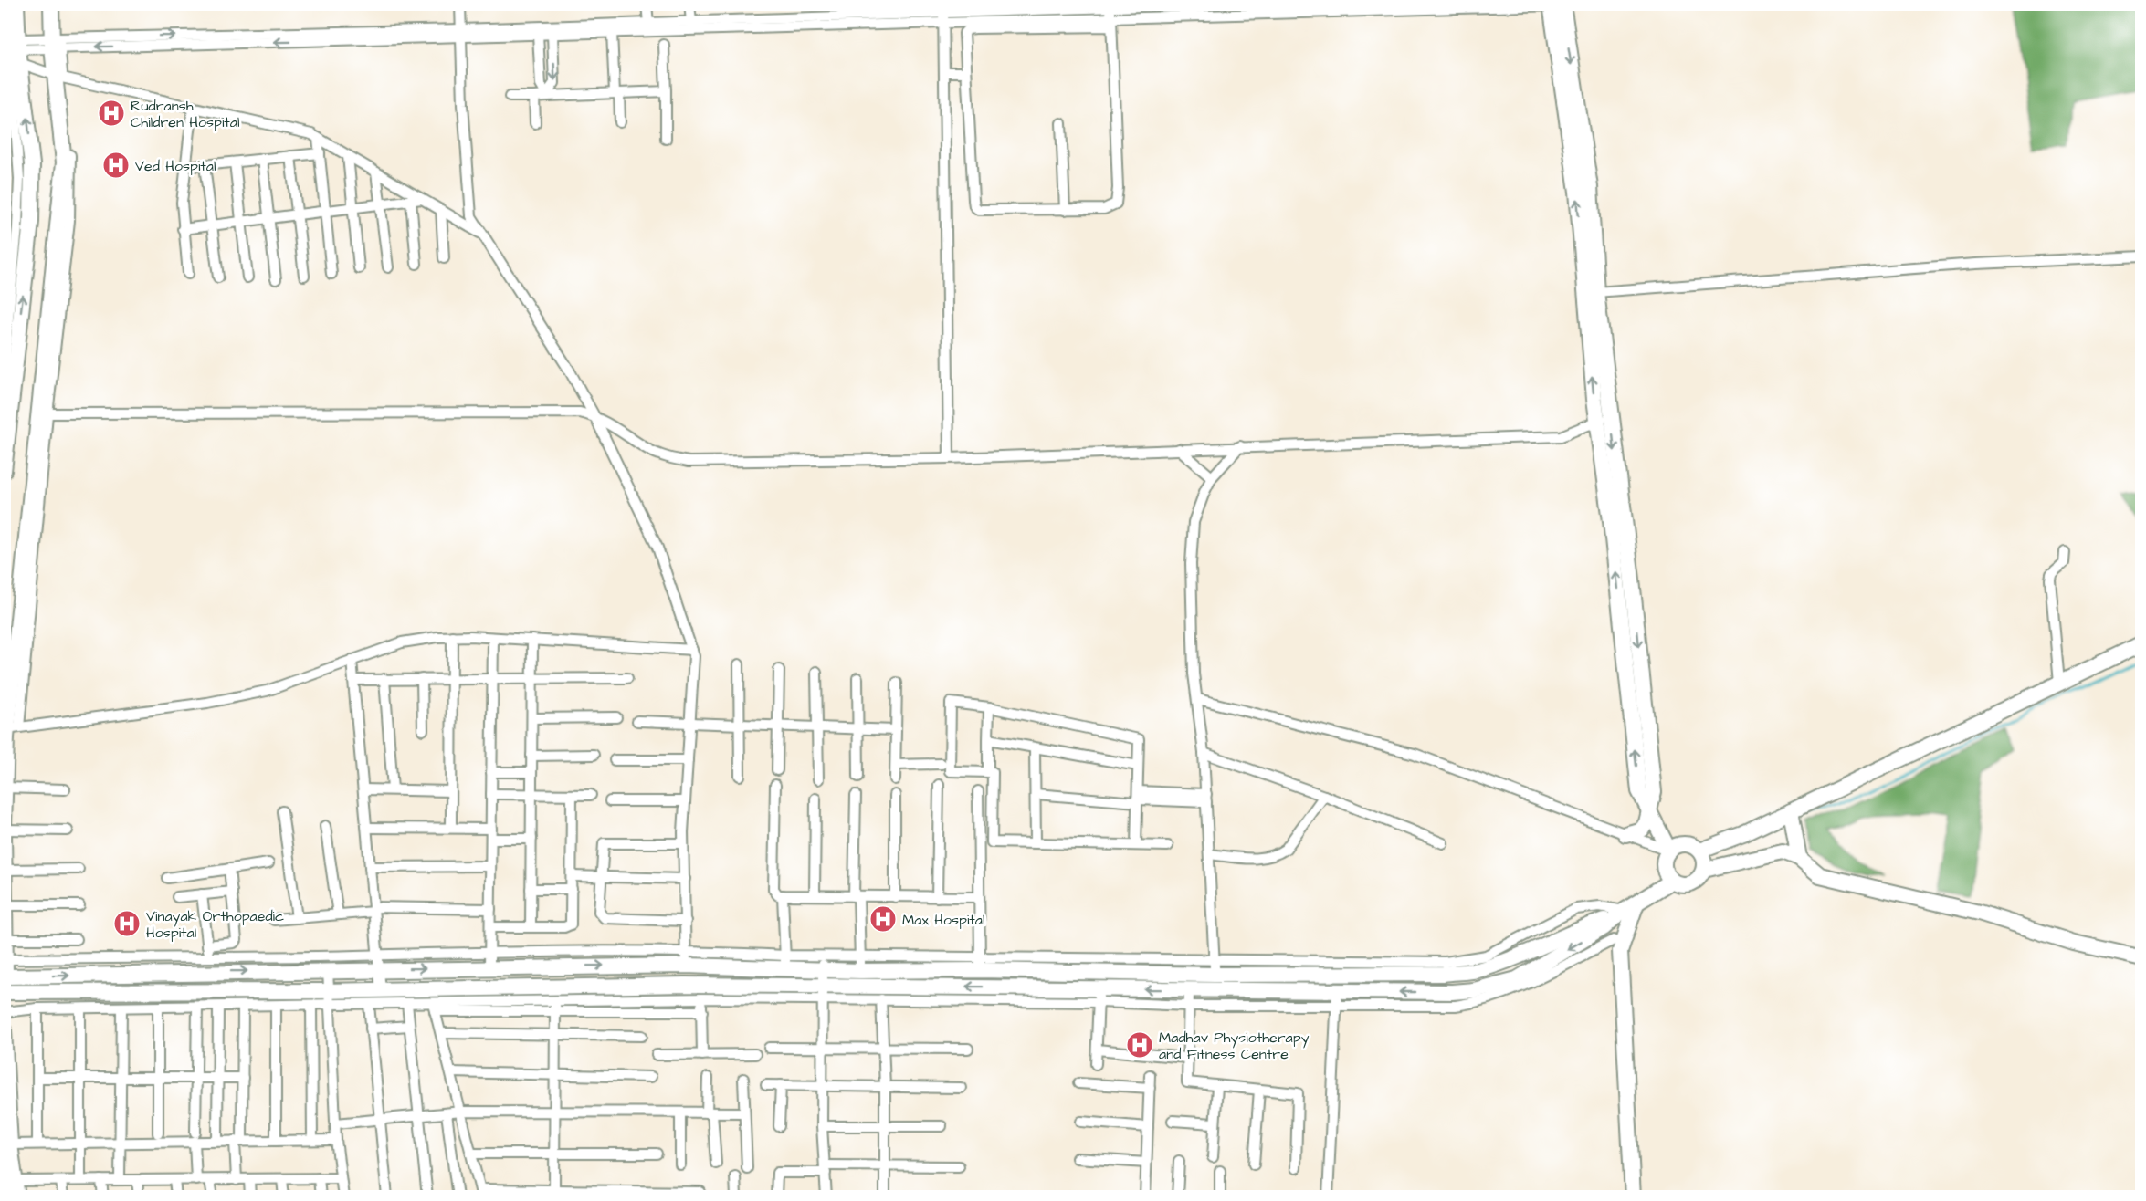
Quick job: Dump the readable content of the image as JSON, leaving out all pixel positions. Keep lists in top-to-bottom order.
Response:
{
  "places": {
    "hospital": [
      "Rudransh Children Hospital",
      "Ved Hospital",
      "Max Hospital",
      "Vinayak Orthopaedic Hospital",
      "Madhav Physiotherapy and Fitness Centre"
    ]
  }
}
